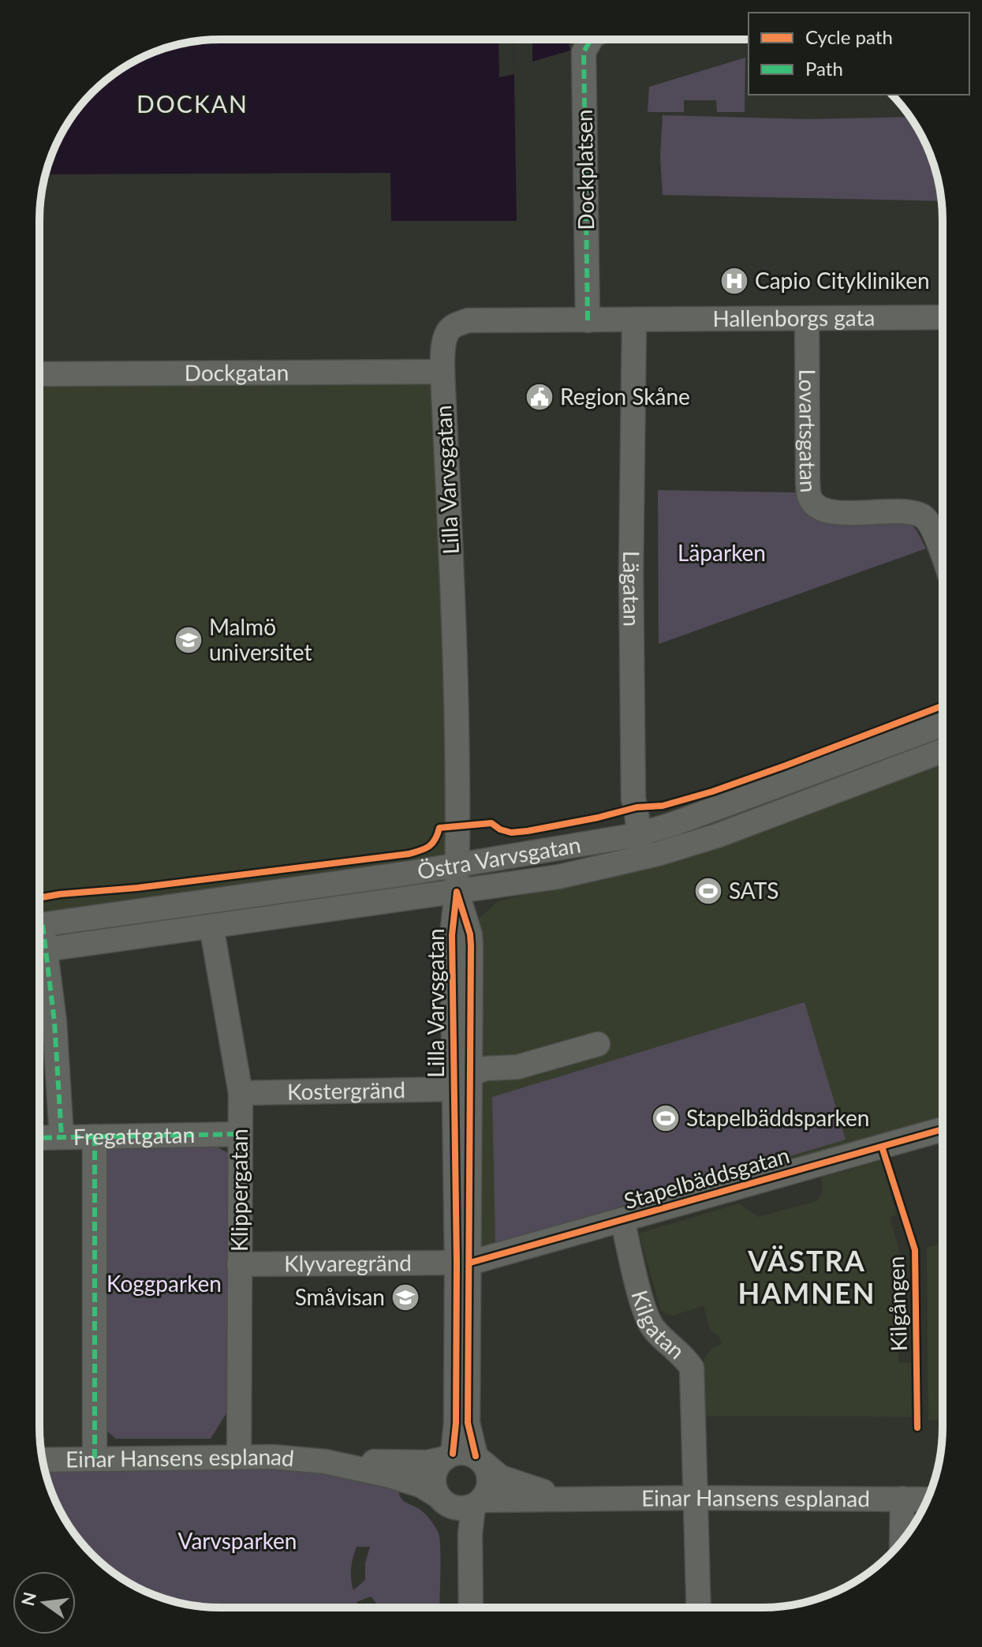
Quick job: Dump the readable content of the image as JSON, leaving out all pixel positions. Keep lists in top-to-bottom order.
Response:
{
  "streets": {
    "street": [
      "Dockplatsen",
      "Hallenborgs gata",
      "Dockgatan",
      "Lovartsgatan",
      "Lilla Varvsgatan",
      "Lägatan",
      "Östra Varvsgatan",
      "Kostergränd",
      "Fregattgatan",
      "Stapelbäddsgatan",
      "Klippergatan",
      "Klyvaregränd",
      "Kilgatan",
      "Einar Hansens esplanad"
    ],
    "cycle path": ["Kilgången"]
  },
  "crossings": [
    ["Dockplatsen", "Lilla Varvsgatan"],
    ["Hallenborgs gata", "Lovartsgatan"],
    ["Hallenborgs gata", "Lägatan"],
    ["Dockgatan", "Lilla Varvsgatan"],
    ["Lilla Varvsgatan", "Östra Varvsgatan"],
    ["Lilla Varvsgatan", "Kostergränd"],
    ["Lilla Varvsgatan", "Stapelbäddsgatan"],
    ["Lilla Varvsgatan", "Klyvaregränd"],
    ["Lilla Varvsgatan", "Einar Hansens esplanad"],
    ["Lägatan", "Östra Varvsgatan"],
    ["Östra Varvsgatan", "Klippergatan"],
    ["Kostergränd", "Klippergatan"],
    ["Fregattgatan", "Klippergatan"],
    ["Stapelbäddsgatan", "Klyvaregränd"],
    ["Stapelbäddsgatan", "Kilgatan"],
    ["Klippergatan", "Klyvaregränd"],
    ["Klippergatan", "Einar Hansens esplanad"],
    ["Kilgatan", "Einar Hansens esplanad"]
  ],
  "districts": ["DOCKAN", "VÄSTRA HAMNEN"],
  "parks": ["Läparken", "Koggparken", "Varvsparken"],
  "places": {
    "hospital": ["Capio Citykliniken"],
    "public building": ["Region Skåne"],
    "school or university": ["Malmö universitet", "Småvisan"],
    "sports": ["SATS", "Stapelbäddsparken"]
  },
  "legend": ["Cycle path", "Path"],
  "north": "left"
}
